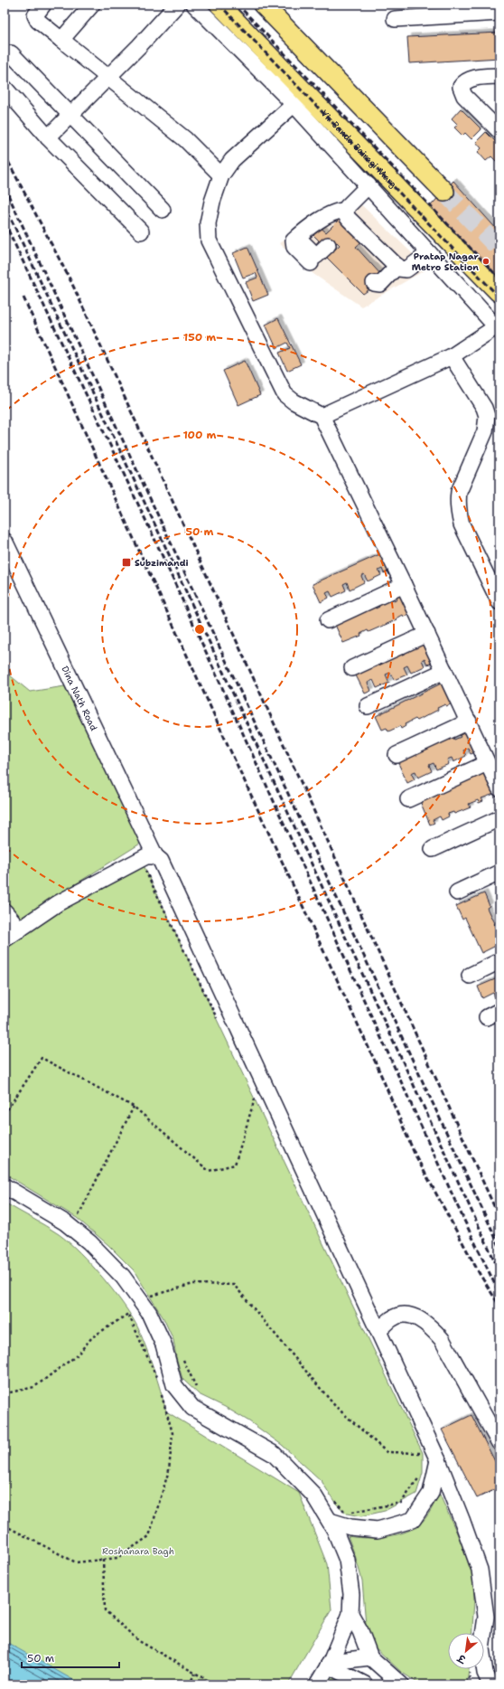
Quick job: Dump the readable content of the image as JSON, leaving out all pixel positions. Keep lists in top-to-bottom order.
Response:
{
  "streets": {
    "main road": ["Vir Banda Bairagi Marg"],
    "street": ["Dina Nath Road"]
  },
  "parks": ["Roshanara Bagh"],
  "places": {
    "other": ["Pratap Nagar Metro Station"],
    "transit": ["Subzimandi"]
  },
  "scale_bar": "50 m",
  "north": "bottom left",
  "rings": ["150 m", "100 m", "50 m"]
}
